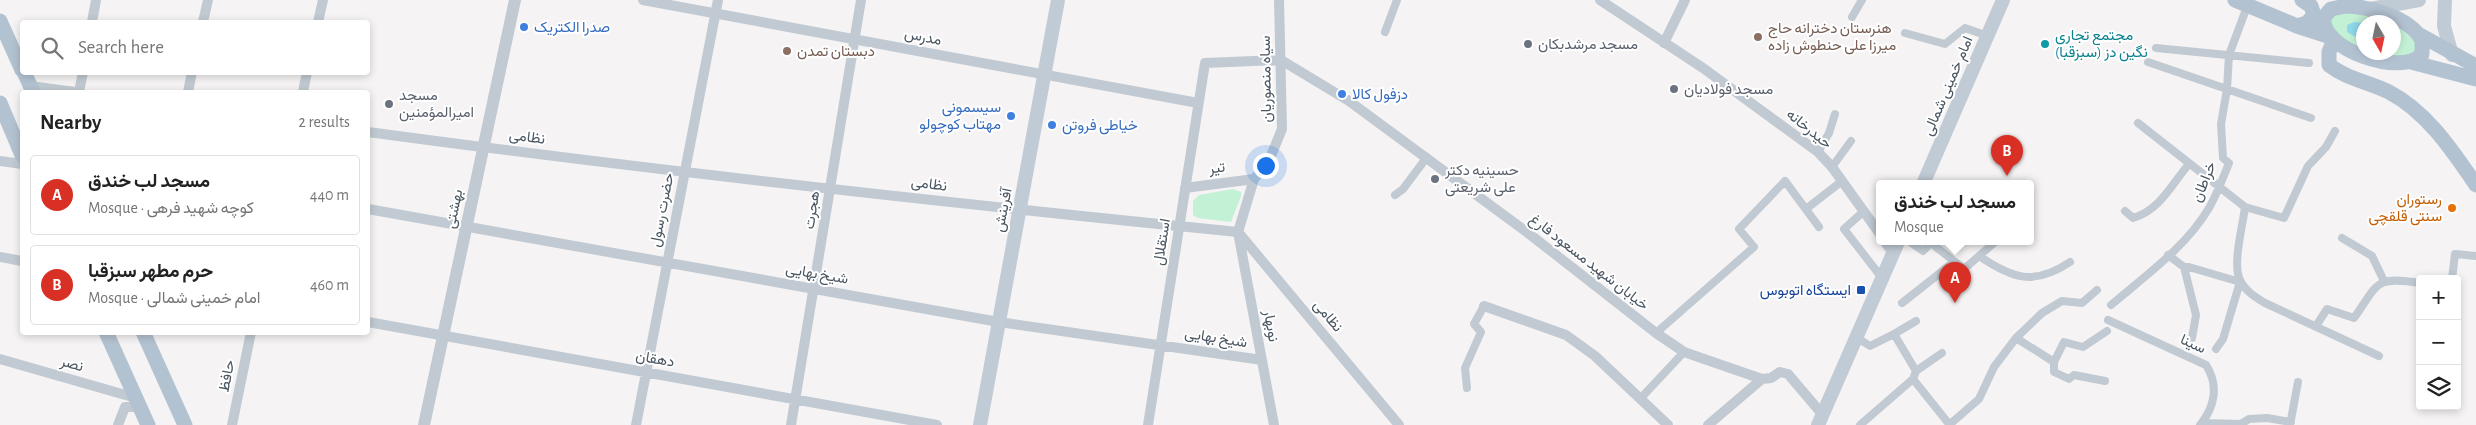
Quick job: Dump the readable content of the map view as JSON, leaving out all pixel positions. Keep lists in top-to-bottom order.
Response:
{
  "streets": {
    "main road": ["امام خمینی شمالی", "آفرینش"],
    "street": [
      "مدرس",
      "سیاه منصوریان",
      "حیدرخانه",
      "نظامی",
      "تیر",
      "خراطان",
      "بهشتی",
      "حضرت رسول",
      "هجرت",
      "استقلال",
      "خیابان شهید مسعود فارغ",
      "شیخ بهایی",
      "نوبهار",
      "سینا",
      "دهقان",
      "نصر",
      "حافظ"
    ]
  },
  "crossings": [
    ["مدرس", "حضرت رسول"],
    ["مدرس", "هجرت"],
    ["مدرس", "آفرینش"],
    ["مدرس", "استقلال"],
    ["سیاه منصوریان", "تیر"],
    ["سیاه منصوریان", "استقلال"],
    ["سیاه منصوریان", "خیابان شهید مسعود فارغ"],
    ["نظامی", "بهشتی"],
    ["نظامی", "حضرت رسول"],
    ["نظامی", "هجرت"],
    ["نظامی", "آفرینش"],
    ["نظامی", "استقلال"],
    ["نظامی", "نوبهار"],
    ["تیر", "استقلال"],
    ["بهشتی", "شیخ بهایی"],
    ["بهشتی", "دهقان"],
    ["حضرت رسول", "شیخ بهایی"],
    ["حضرت رسول", "دهقان"],
    ["هجرت", "شیخ بهایی"],
    ["هجرت", "دهقان"],
    ["آفرینش", "شیخ بهایی"],
    ["استقلال", "خیابان شهید مسعود فارغ"],
    ["استقلال", "شیخ بهایی"],
    ["شیخ بهایی", "نوبهار"]
  ],
  "places": {
    "other": [
      "صدرا الکتریک",
      "هنرستان دخترانه حاج میرزا علی حنطوش زاده",
      "مسجد مرشدبکان",
      "مجتمع تجاری نگین دز (سبزقبا)",
      "دبستان تمدن",
      "مسجد فولادیان",
      "دزفول کالا",
      "مسجد امیرالمؤمنین",
      "سیسمونی مهتاب کوچولو",
      "خیاطی فروتن",
      "حسینیه دکتر علی شریعتی",
      "رستوران سنتی قلقچی"
    ],
    "transit": ["ایستگاه اتوبوس"]
  },
  "north": "bottom",
  "page": {
    "search": "Search here",
    "heading": ["Nearby", "2 results"],
    "pins": ["B", "A"],
    "list": [
      {
        "mark": "A",
        "name": "مسجد لب خندق",
        "note": "Mosque · کوچه شهید فرهی",
        "value": "440 m"
      },
      {
        "mark": "B",
        "name": "حرم مطهر سبزقبا",
        "note": "Mosque · امام خمینی شمالی",
        "value": "460 m"
      }
    ],
    "popup": ["مسجد لب خندق", "Mosque"],
    "map_buttons": ["+", "−"]
  }
}
